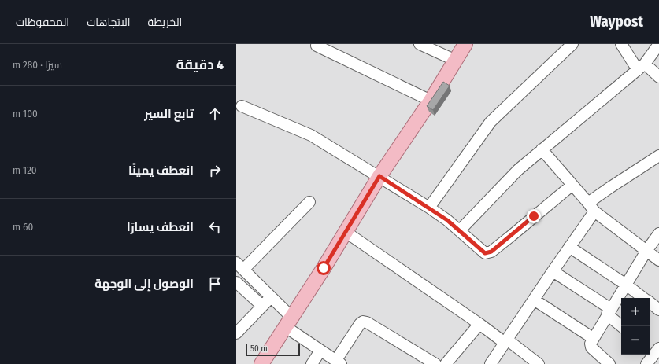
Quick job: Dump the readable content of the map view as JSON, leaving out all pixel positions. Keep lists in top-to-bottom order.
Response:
{
  "scale_bar": "50 m",
  "page": {
    "header": "Waypost",
    "nav": ["الخريطة", "الاتجاهات", "المحفوظات"],
    "heading": ["4 دقيقة", "سيرًا · 280 m"],
    "list": [
      ["تابع السير", "100 m"],
      ["انعطف يمينًا", "120 m"],
      ["انعطف يسارًا", "60 m"],
      "الوصول إلى الوجهة"
    ],
    "map_buttons": ["+", "−"],
    "scale": "50 m"
  }
}
